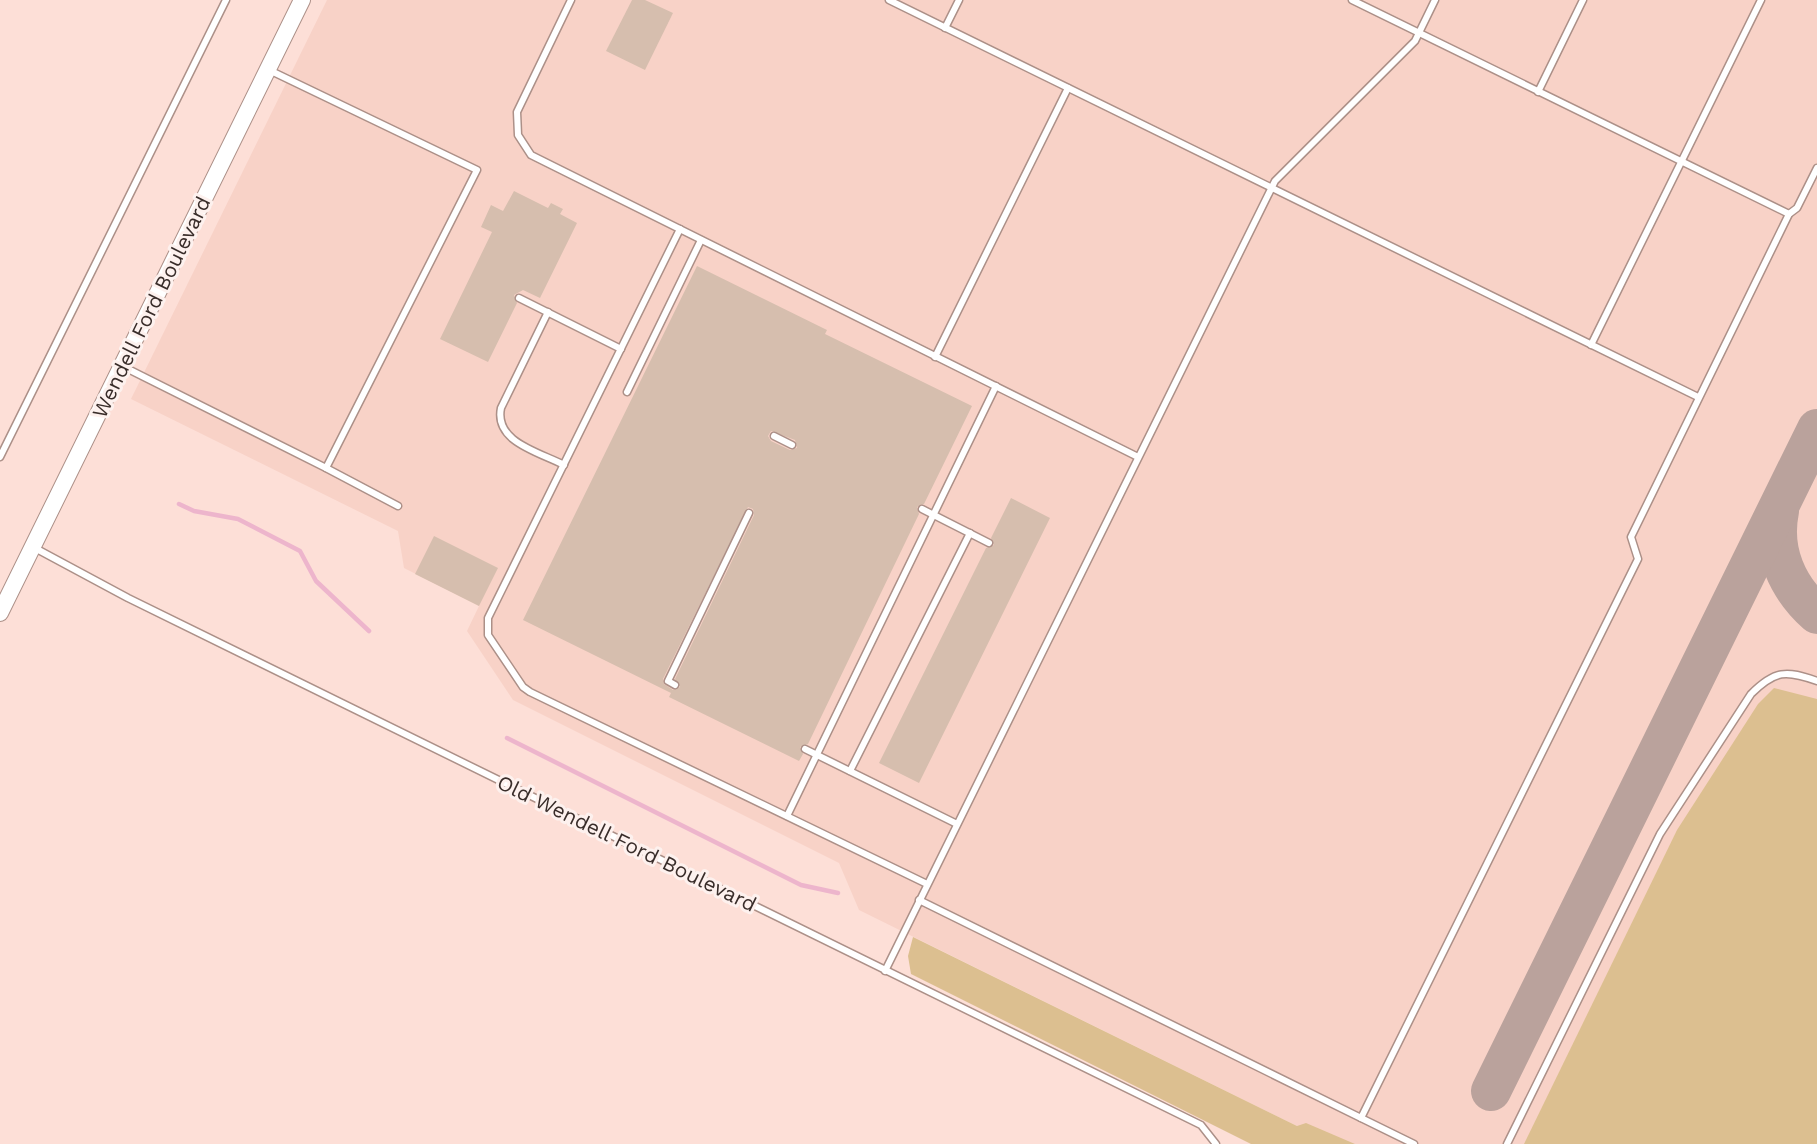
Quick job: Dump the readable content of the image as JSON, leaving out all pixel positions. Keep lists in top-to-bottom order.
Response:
{
  "streets": {
    "street": ["Wendell Ford Boulevard"],
    "lane": ["Old Wendell Ford Boulevard"]
  },
  "crossings": [
    ["Wendell Ford Boulevard", "Old Wendell Ford Boulevard"]
  ]
}
